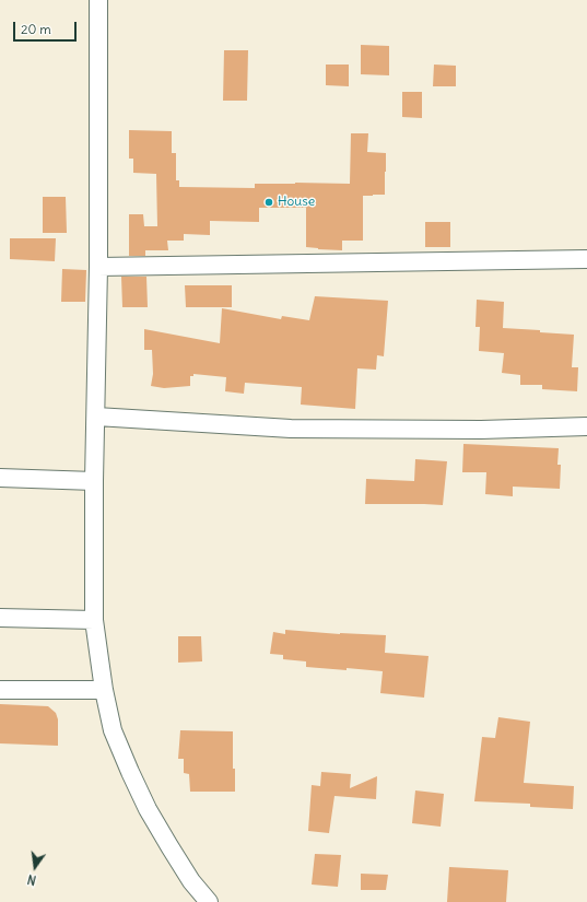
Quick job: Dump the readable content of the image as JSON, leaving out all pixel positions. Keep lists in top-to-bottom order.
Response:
{
  "places": ["House"],
  "scale_bar": "20 m",
  "north": "bottom"
}
